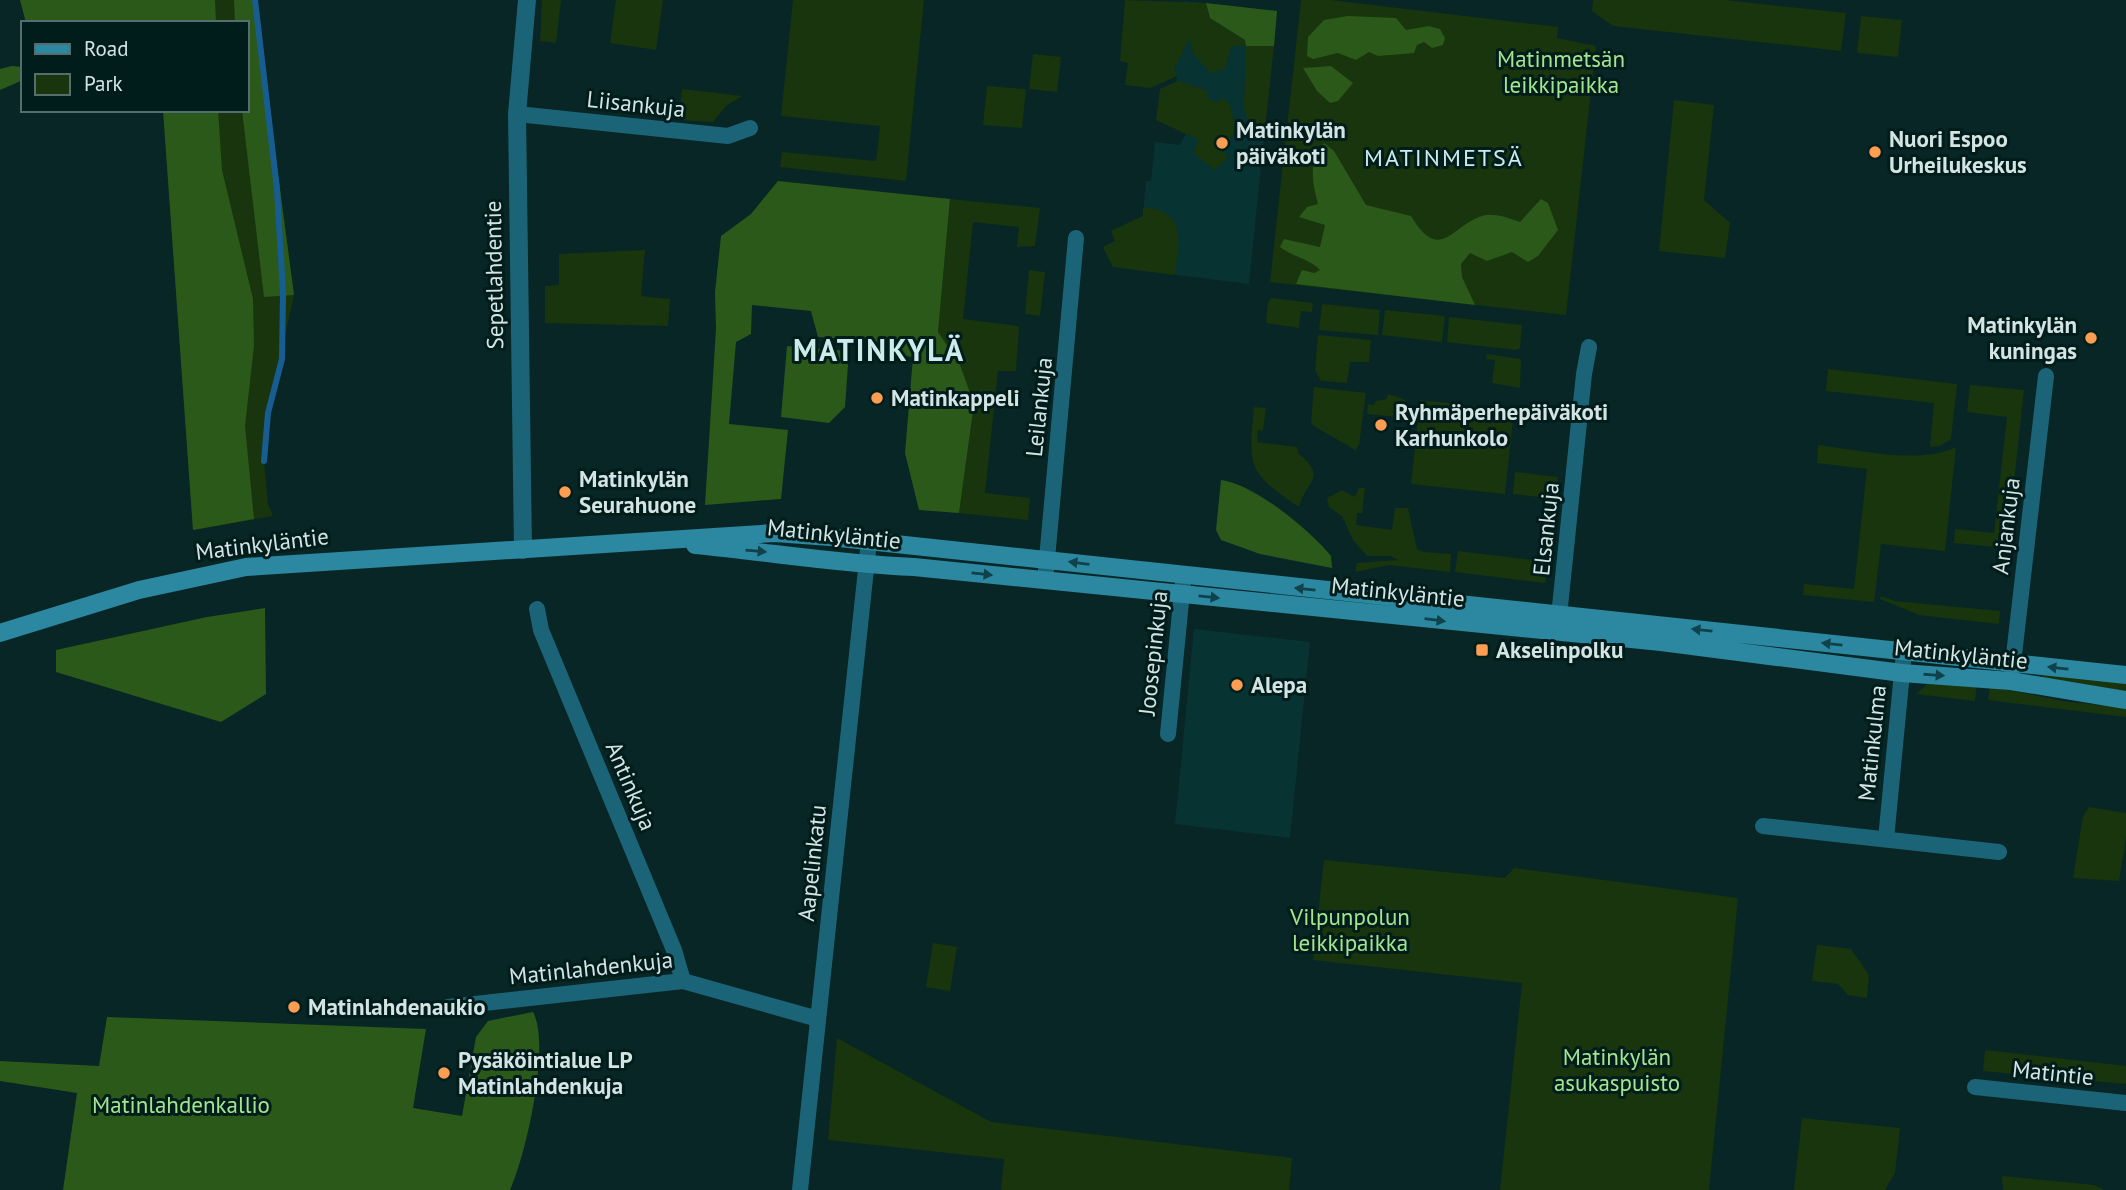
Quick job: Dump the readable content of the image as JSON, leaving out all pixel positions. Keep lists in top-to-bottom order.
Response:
{
  "streets": {
    "main road": ["Matinkyläntie"],
    "street": [
      "Liisankuja",
      "Sepetlahdentie",
      "Leilankuja",
      "Anjankuja",
      "Elsankuja",
      "Joosepinkuja",
      "Matinkulma",
      "Antinkuja",
      "Aapelinkatu",
      "Matinlahdenkuja",
      "Matintie"
    ]
  },
  "crossings": [
    ["Liisankuja", "Sepetlahdentie"],
    ["Sepetlahdentie", "Matinkyläntie"],
    ["Leilankuja", "Matinkyläntie"],
    ["Anjankuja", "Matinkyläntie"],
    ["Elsankuja", "Matinkyläntie"],
    ["Matinkyläntie", "Joosepinkuja"],
    ["Matinkyläntie", "Matinkulma"],
    ["Matinkyläntie", "Aapelinkatu"],
    ["Antinkuja", "Matinlahdenkuja"],
    ["Aapelinkatu", "Matinlahdenkuja"]
  ],
  "districts": ["MATINMETSÄ", "MATINKYLÄ"],
  "parks": [
    "Matinmetsän leikkipaikka",
    "Vilpunpolun leikkipaikka",
    "Matinkylän asukaspuisto",
    "Matinlahdenkallio"
  ],
  "places": {
    "other": [
      "Matinkylän päiväkoti",
      "Nuori Espoo Urheilukeskus",
      "Matinkylän kuningas",
      "Matinkappeli",
      "Ryhmäperhepäiväkoti Karhunkolo",
      "Matinkylän Seurahuone",
      "Alepa",
      "Matinlahdenaukio",
      "Pysäköintialue LP Matinlahdenkuja"
    ],
    "transit": ["Akselinpolku"]
  },
  "legend": ["Road", "Park"]
}
